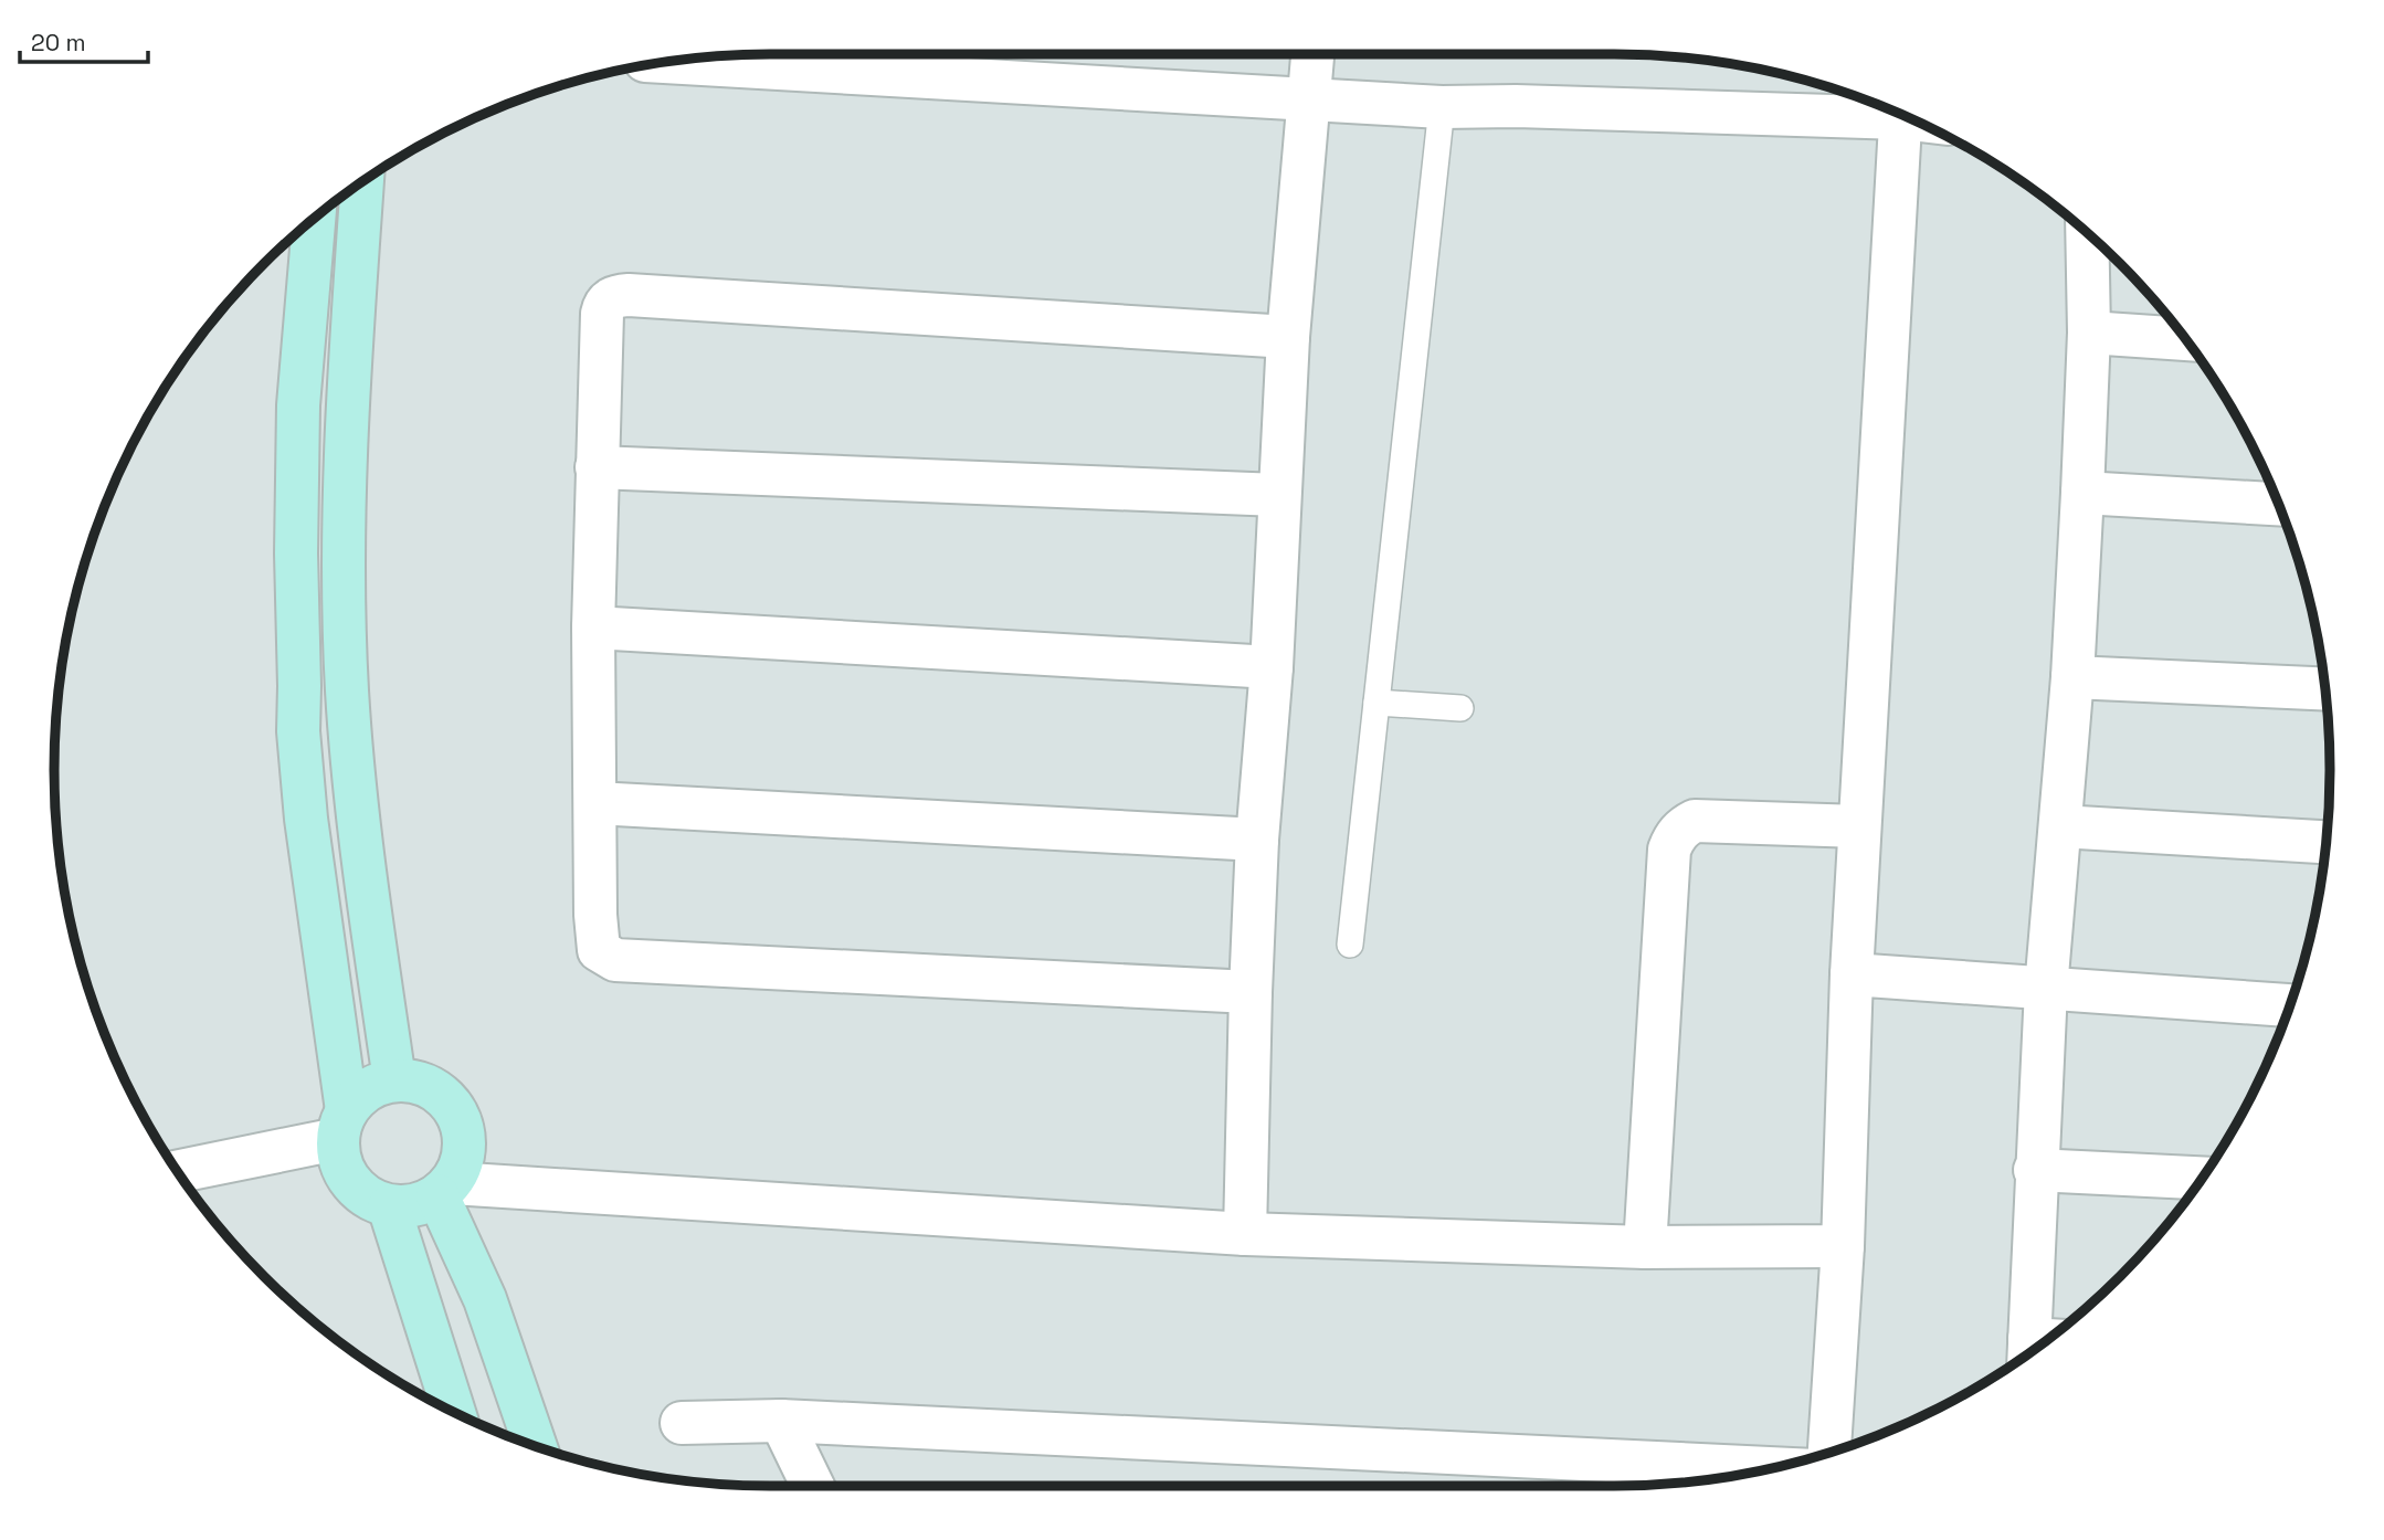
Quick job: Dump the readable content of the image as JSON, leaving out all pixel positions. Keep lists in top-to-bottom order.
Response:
{
  "scale_bar": "20 m"
}
